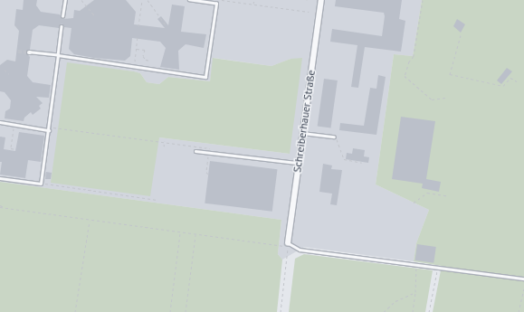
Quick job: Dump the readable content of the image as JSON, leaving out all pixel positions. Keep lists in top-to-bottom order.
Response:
{
  "streets": {
    "street": ["Schreiberhauer Straße"]
  }
}
